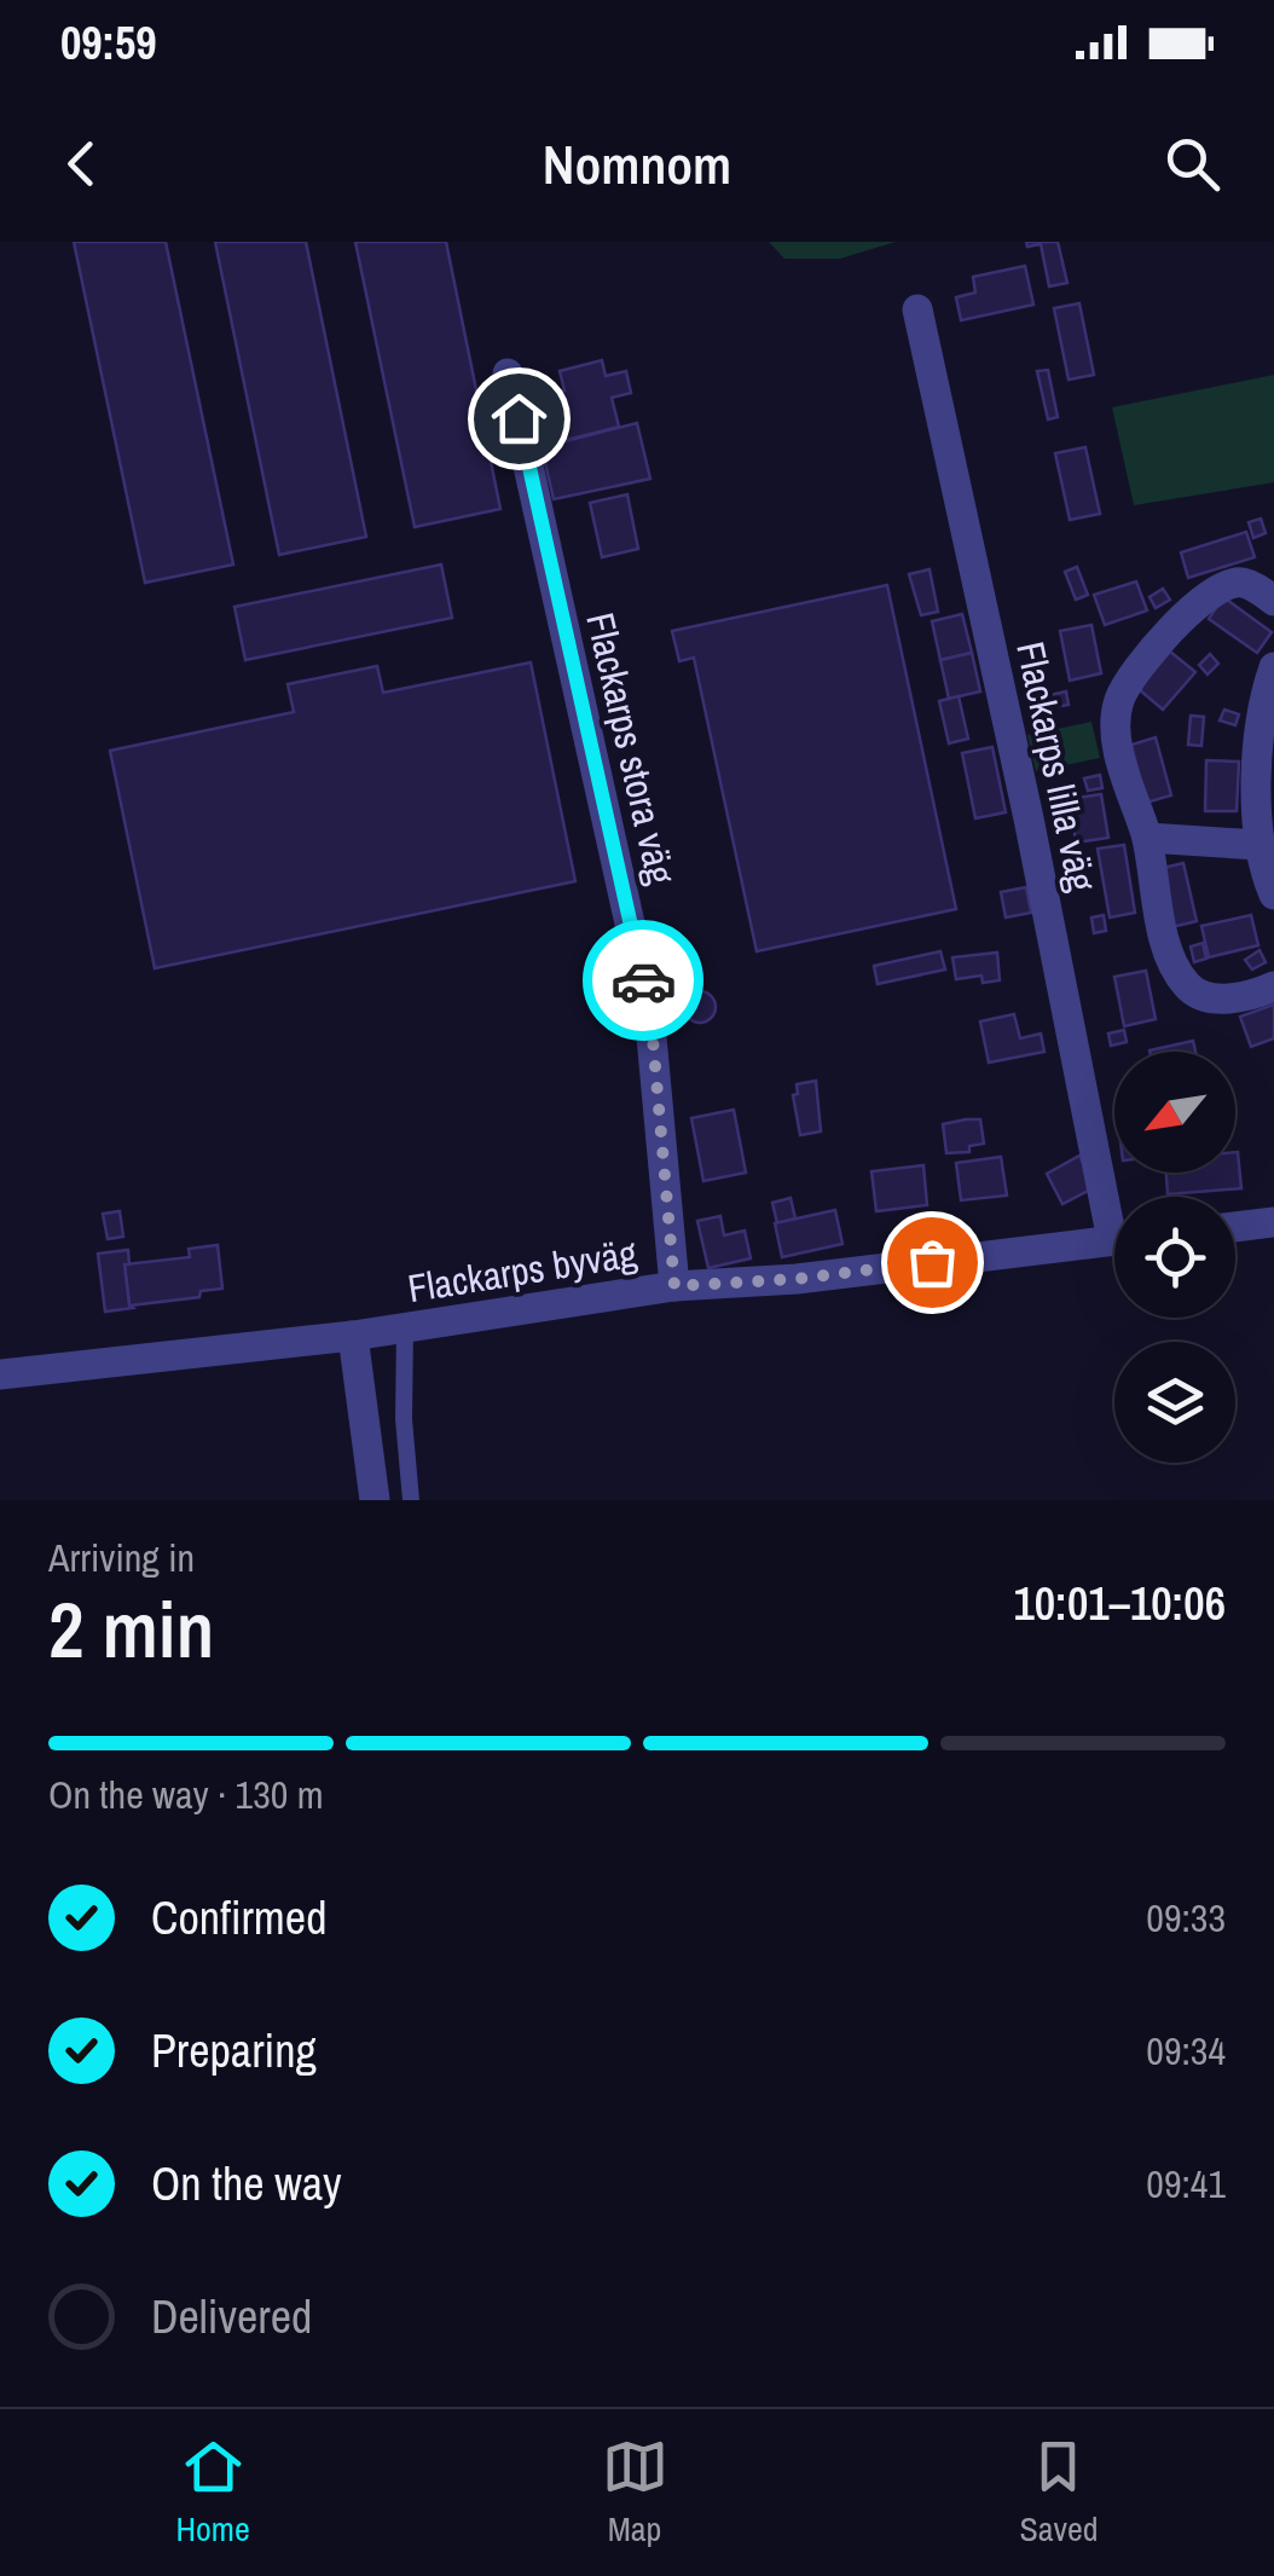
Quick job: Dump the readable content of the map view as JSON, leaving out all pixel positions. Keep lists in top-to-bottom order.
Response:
{
  "streets": {
    "street": ["Flackarps stora väg", "Flackarps lilla väg", "Flackarps byväg"]
  },
  "crossings": [
    ["Flackarps stora väg", "Flackarps byväg"]
  ],
  "north": "bottom left",
  "page": {
    "status": "09:59",
    "header": "Nomnom",
    "heading": ["2 min", "Arriving in", "10:01–10:06"],
    "bar": "On the way · 130 m",
    "list": [
      ["Confirmed", "09:33"],
      ["Preparing", "09:34"],
      ["On the way", "09:41"],
      "Delivered"
    ],
    "tabs": ["Home", "Map", "Saved"]
  }
}
